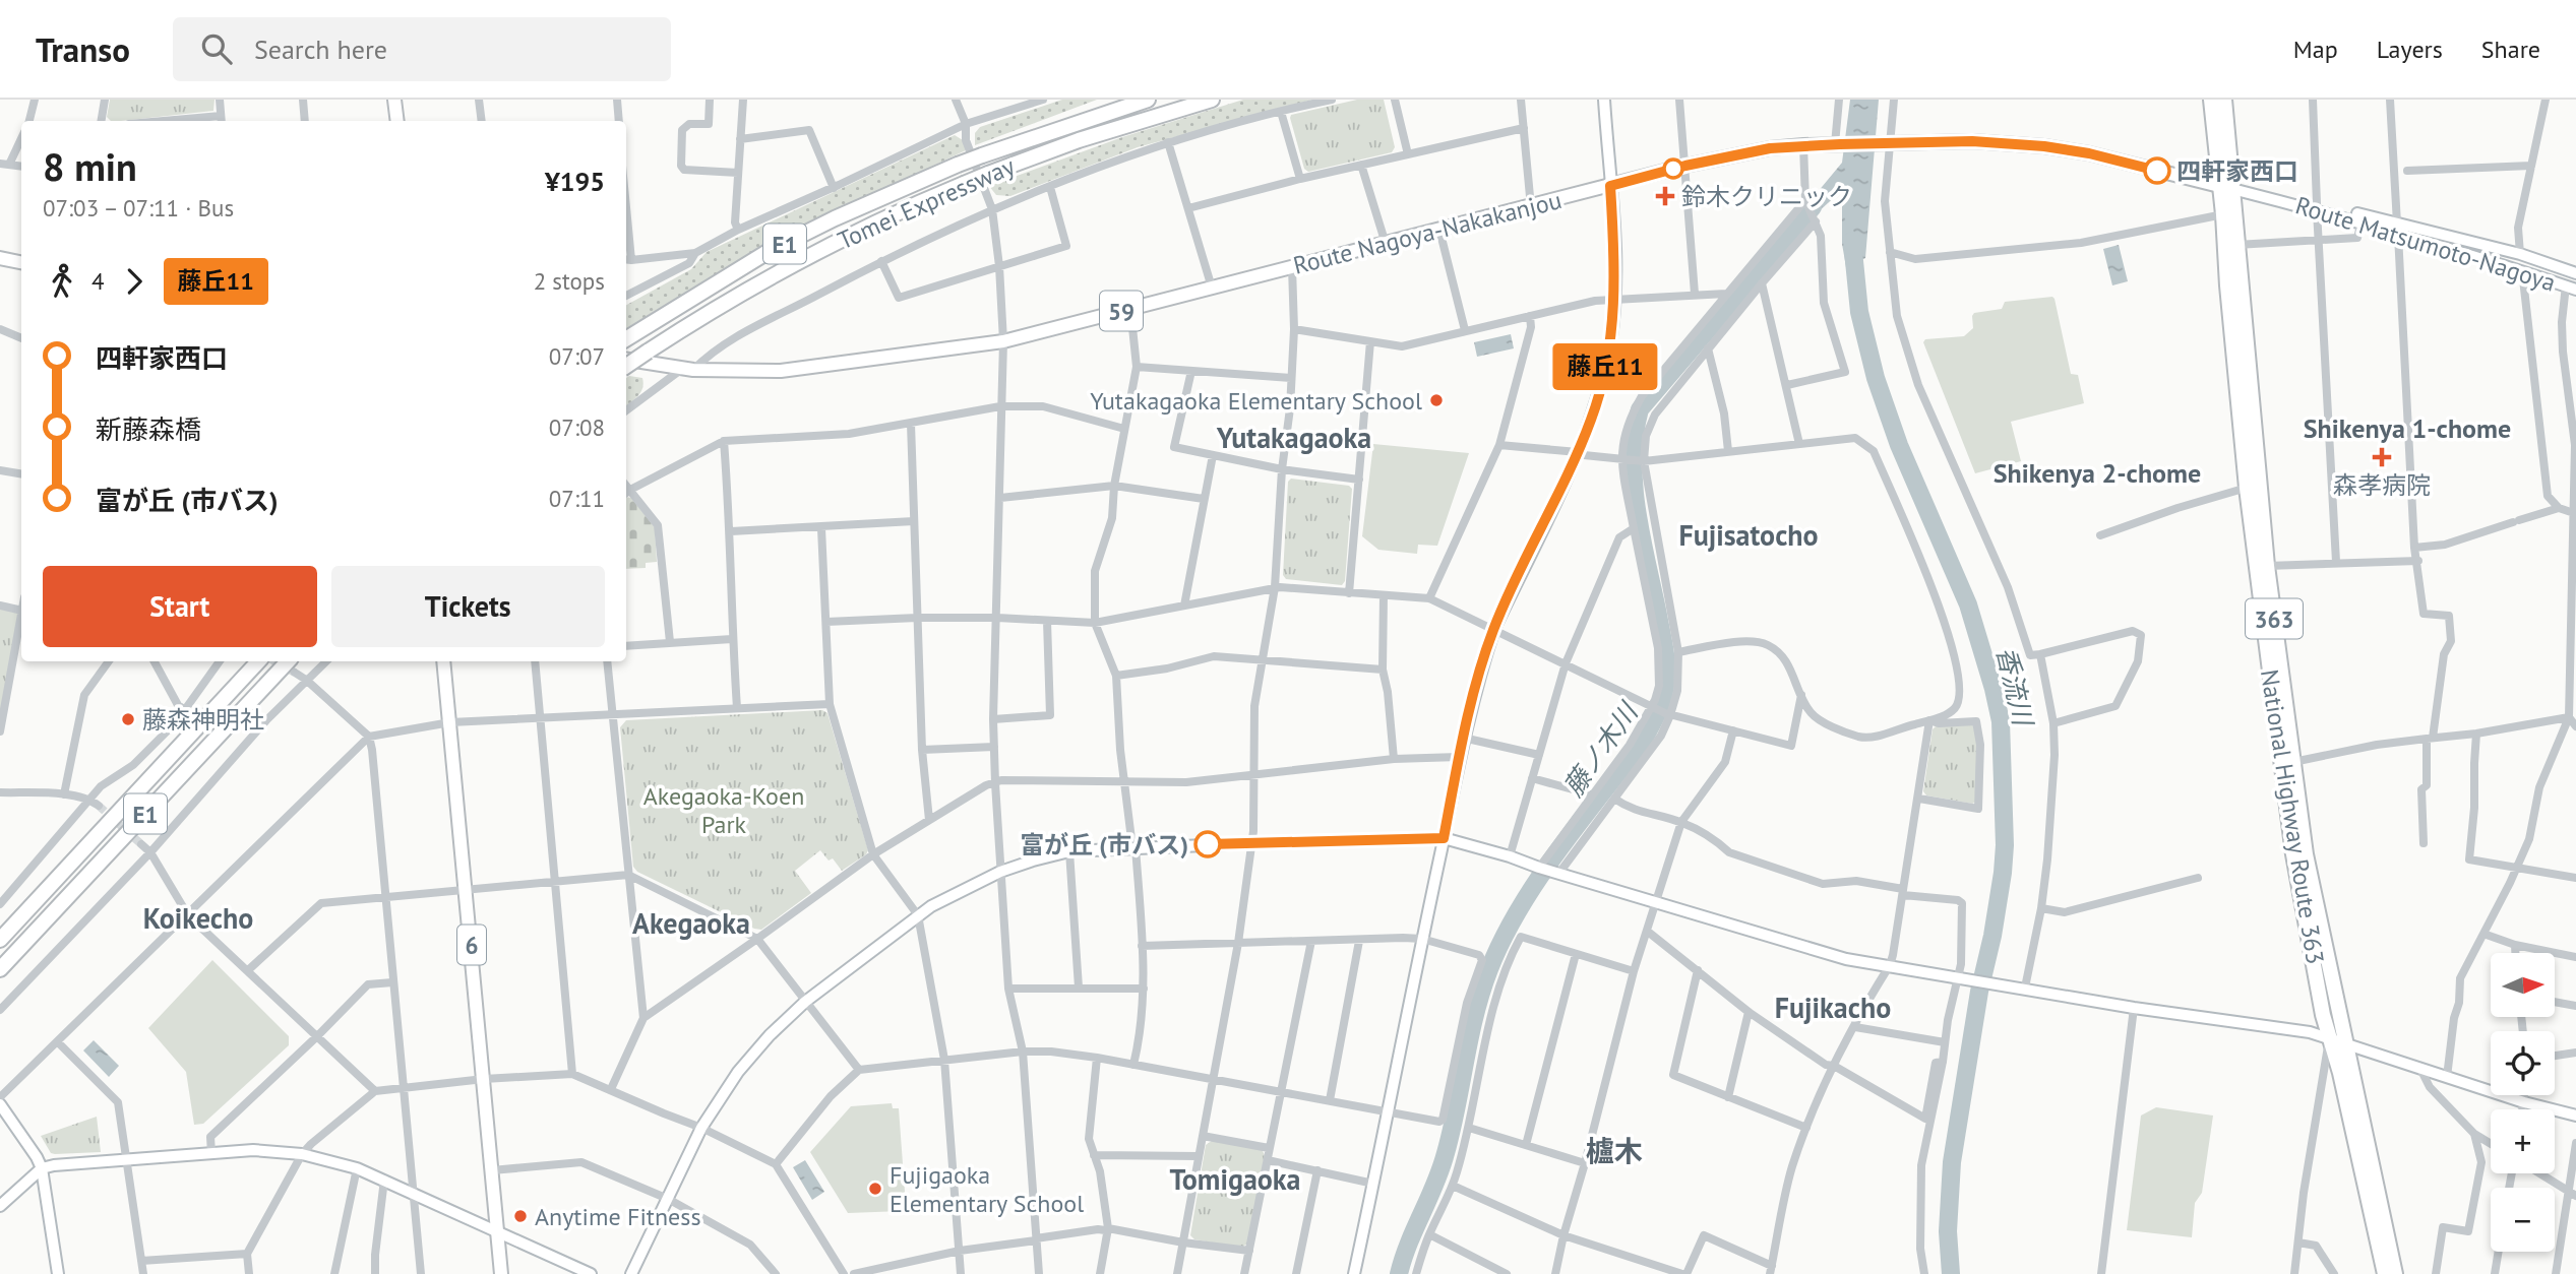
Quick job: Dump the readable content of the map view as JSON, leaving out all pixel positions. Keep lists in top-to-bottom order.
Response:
{
  "streets": {
    "highway": [
      "Tomei Expressway",
      "E1",
      "363",
      "National Highway Route 363"
    ],
    "main road": ["Route Nagoya-Nakakanjou", "59", "6"],
    "street": ["Route Matsumoto-Nagoya"]
  },
  "crossings": [
    ["Route Nagoya-Nakakanjou", "National Highway Route 363"]
  ],
  "districts": [
    "Shikenya 1-chome",
    "Yutakagaoka",
    "Shikenya 2-chome",
    "Fujisatocho",
    "Koikecho",
    "Akegaoka",
    "Fujikacho",
    "櫨木",
    "Tomigaoka"
  ],
  "water": ["香流川", "藤ノ木川"],
  "parks": ["Akegaoka-Koen Park"],
  "places": {
    "other": [
      "四軒家西口",
      "Yutakagaoka Elementary School",
      "藤森神明社",
      "富が丘 (市バス)",
      "Fujigaoka Elementary School",
      "Anytime Fitness"
    ],
    "health": ["鈴木クリニック", "森孝病院"]
  },
  "lines": ["bus line 藤丘11"],
  "north": "right",
  "page": {
    "header": "Transo",
    "search": "Search here",
    "nav": ["Map", "Layers", "Share"],
    "on_map": "藤丘11",
    "heading": ["8 min", "07:03 – 07:11 · Bus", "¥195"],
    "legs": ["4", "藤丘11", "2 stops"],
    "list": [
      {
        "name": "四軒家西口",
        "value": "07:07"
      },
      {
        "name": "新藤森橋",
        "value": "07:08"
      },
      {
        "name": "富が丘 (市バス)",
        "value": "07:11"
      }
    ],
    "buttons": ["Start", "Tickets"],
    "map_buttons": ["+", "−"]
  }
}
